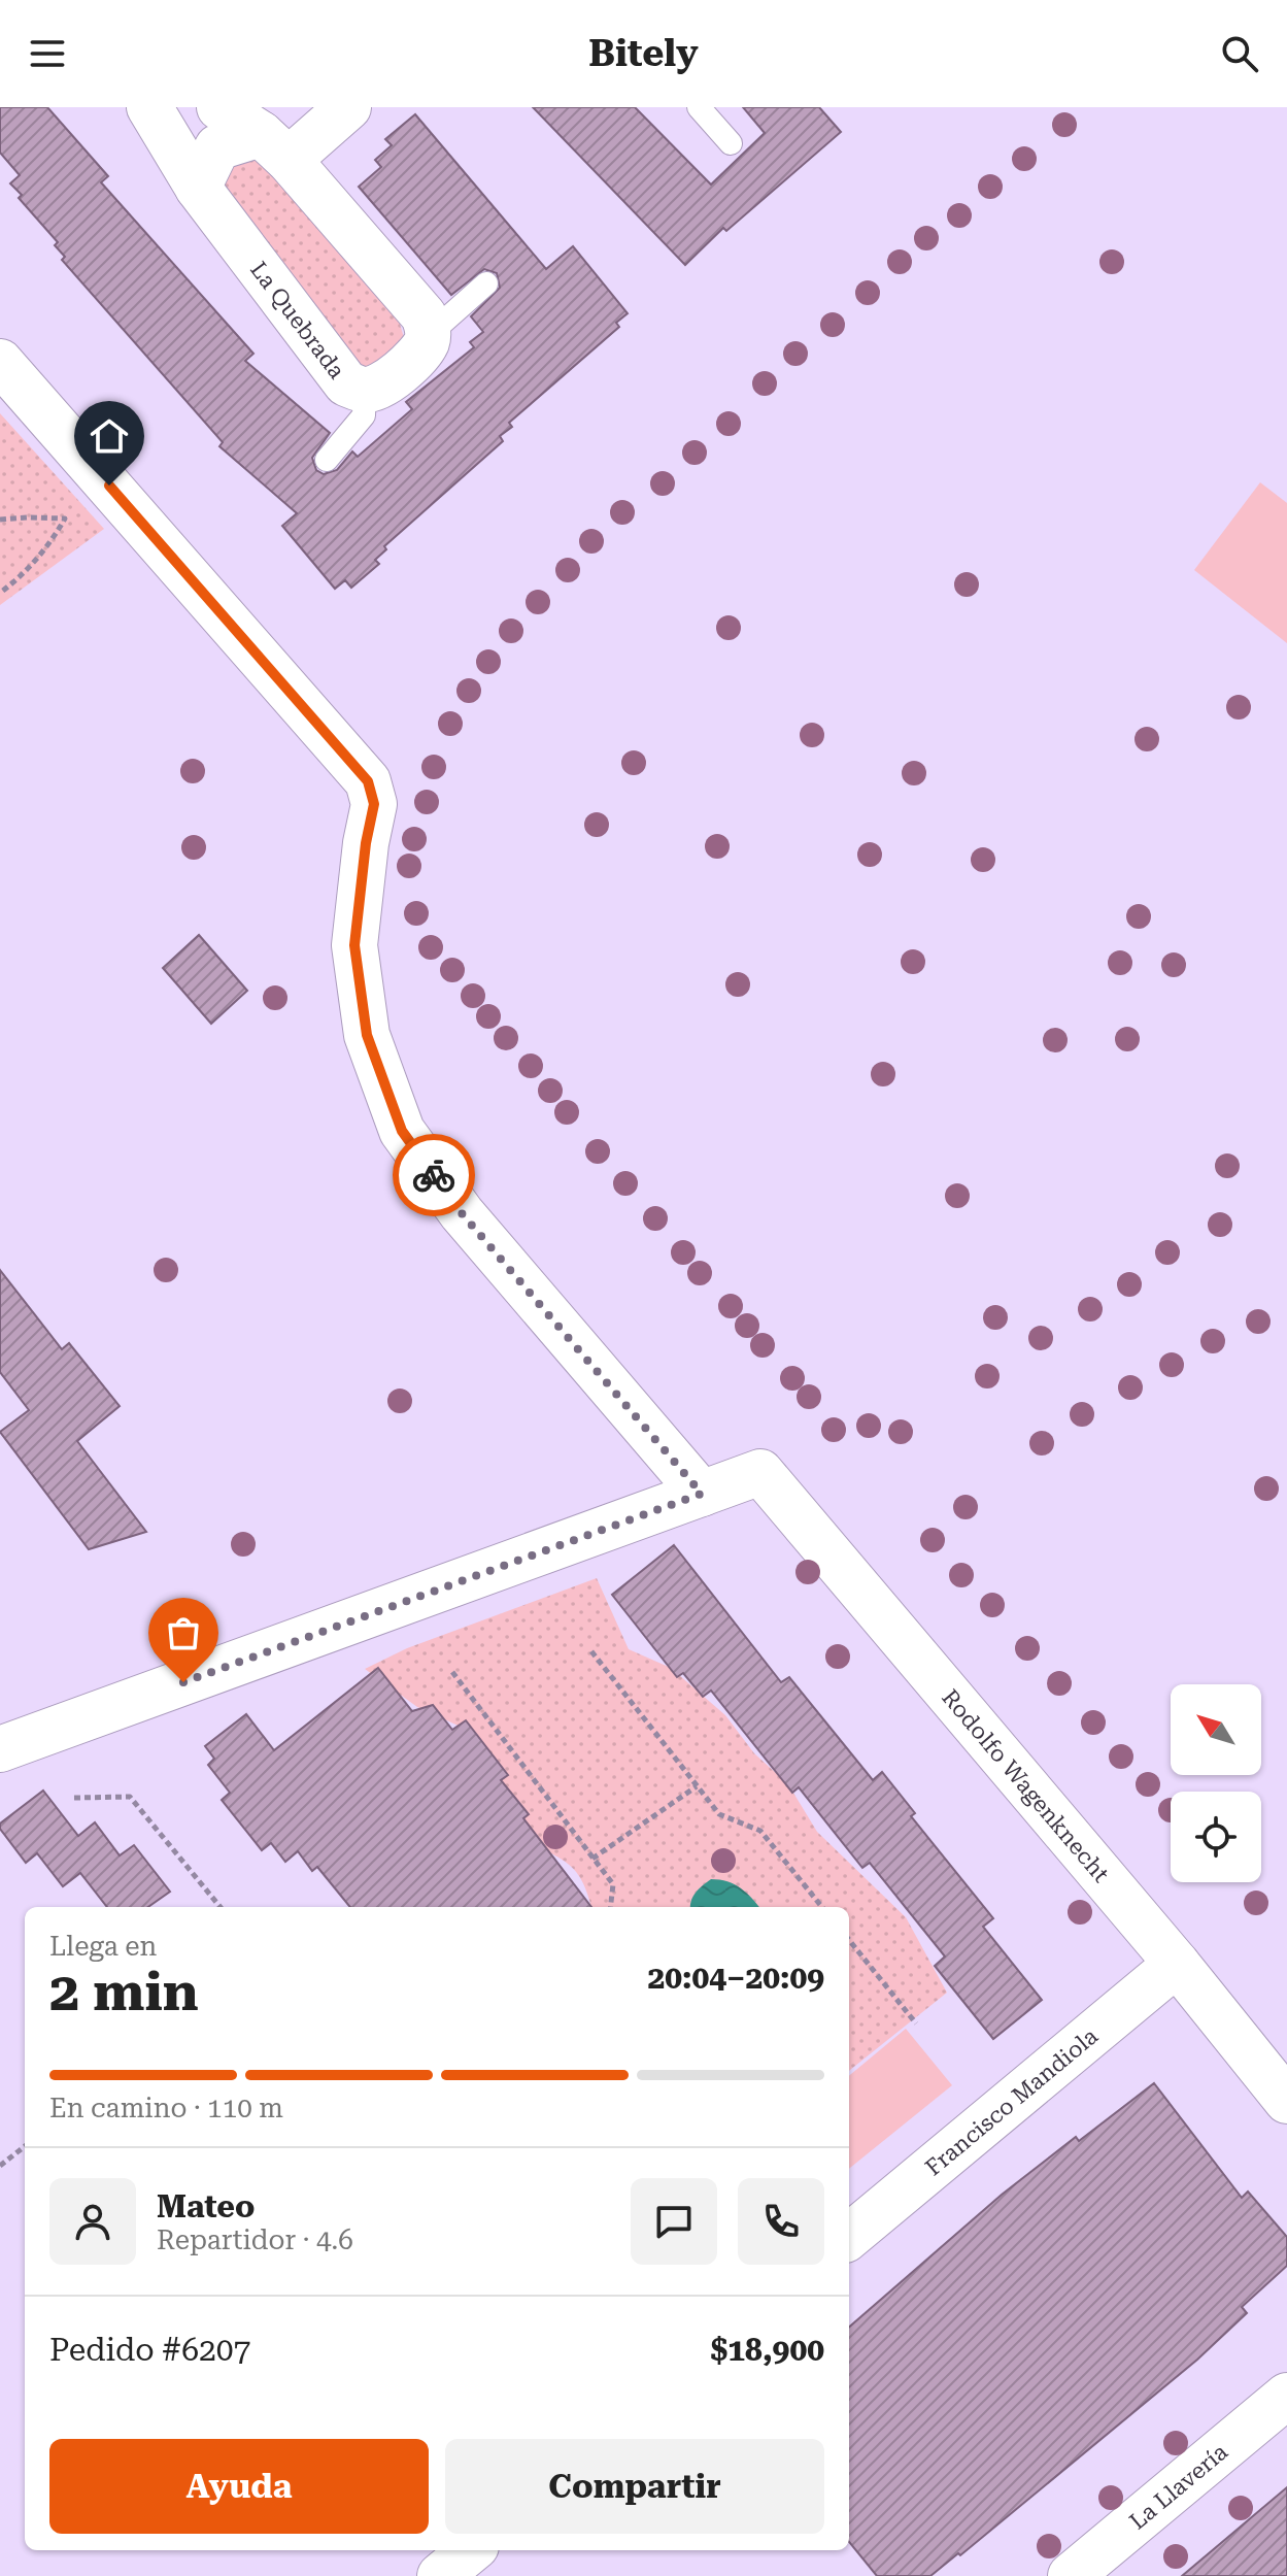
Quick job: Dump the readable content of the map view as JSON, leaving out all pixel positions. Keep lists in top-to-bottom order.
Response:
{
  "streets": {
    "street": [
      "La Quebrada",
      "Rodolfo Wagenknecht",
      "Francisco Mandiola",
      "La Llavería"
    ]
  },
  "crossings": [
    ["Rodolfo Wagenknecht", "Francisco Mandiola"]
  ],
  "north": "top left",
  "page": {
    "header": "Bitely",
    "heading": ["2 min", "Llega en", "20:04–20:09"],
    "panel": [
      "Mateo",
      "Repartidor · 4.6",
      "Pedido #6207",
      "$18,900"
    ],
    "bar": "En camino · 110 m",
    "buttons": ["Ayuda", "Compartir"]
  }
}
